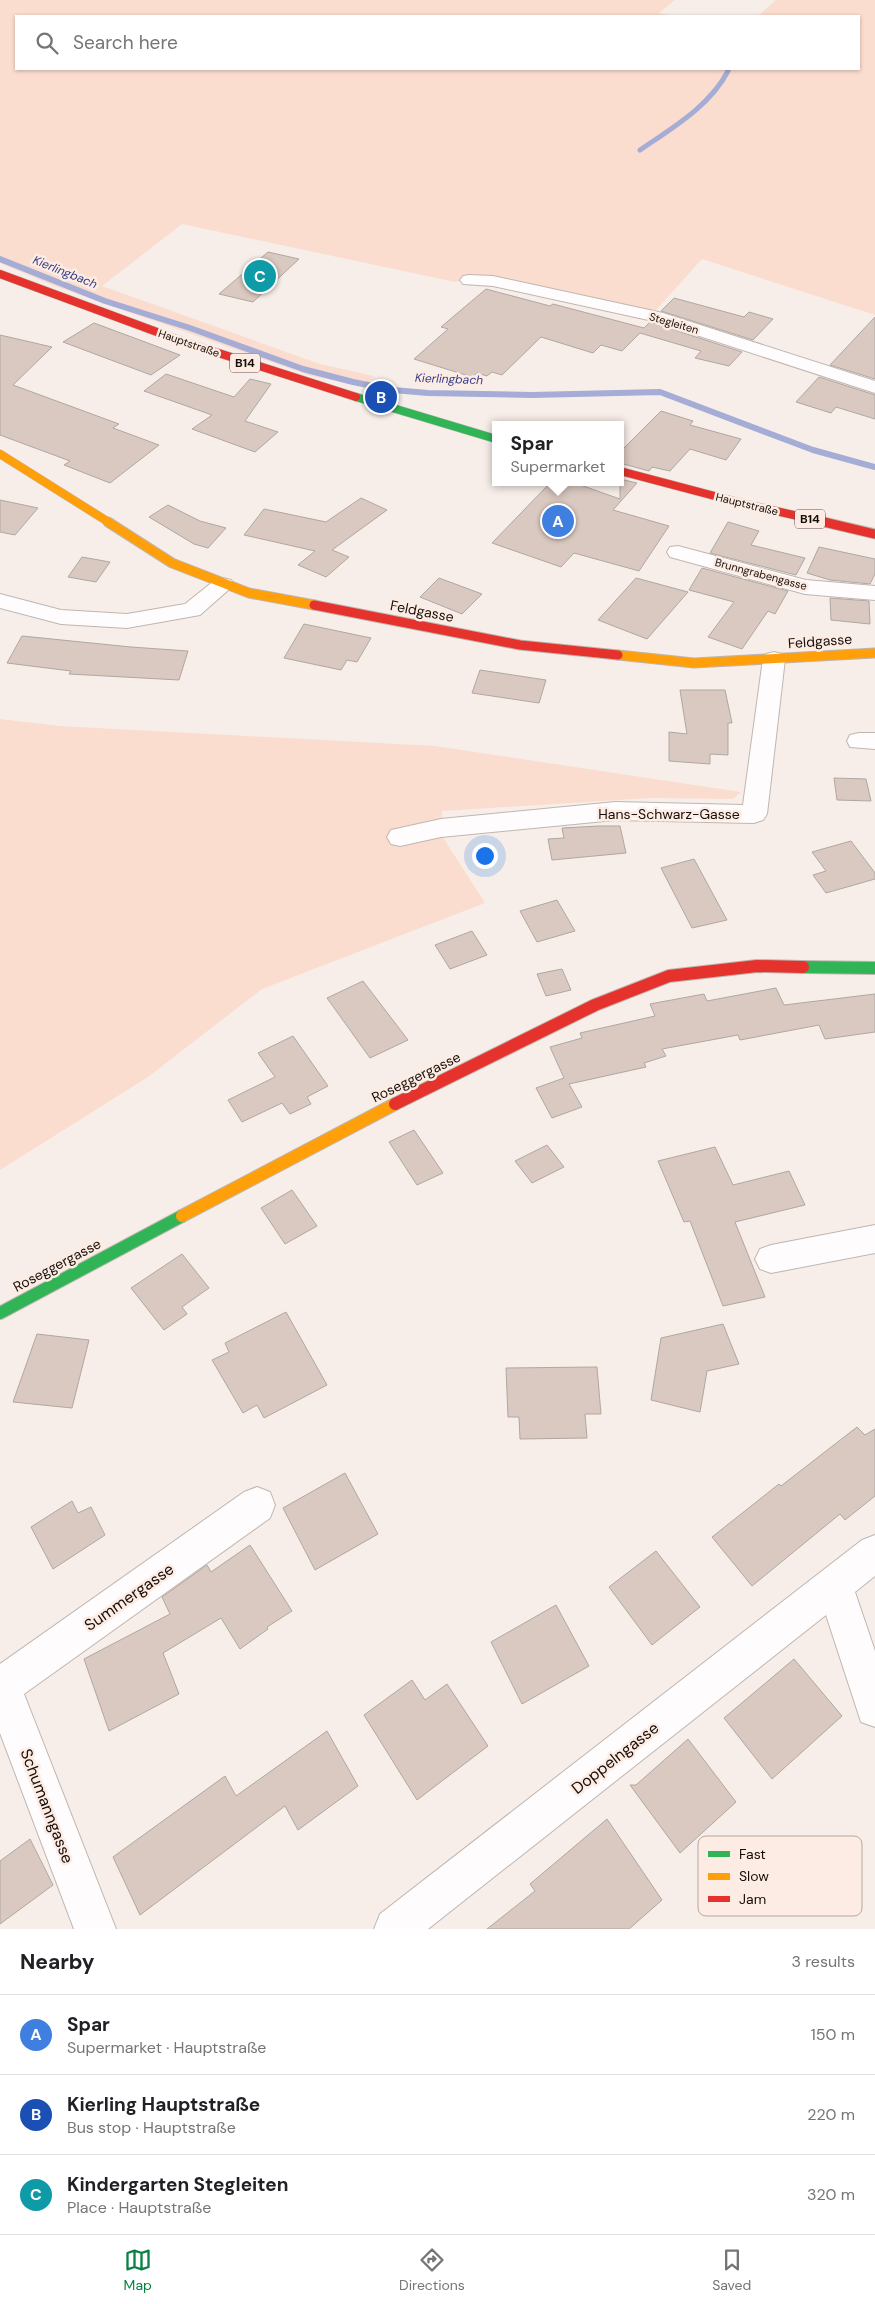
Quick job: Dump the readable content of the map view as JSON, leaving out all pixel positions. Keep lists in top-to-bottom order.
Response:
{
  "streets": {
    "street": [
      "Stegleiten",
      "Hauptstraße",
      "B14",
      "Brunngrabengasse",
      "Feldgasse",
      "Hans-Schwarz-Gasse",
      "Roseggergasse",
      "Summergasse",
      "Doppelngasse",
      "Schumanngasse"
    ]
  },
  "crossings": [
    ["Feldgasse", "Hans-Schwarz-Gasse"],
    ["Summergasse", "Schumanngasse"]
  ],
  "water": ["Kierlingbach"],
  "legend": ["Fast", "Slow", "Jam"],
  "page": {
    "search": "Search here",
    "pins": ["C", "B", "A"],
    "popup": ["Spar", "Supermarket"],
    "heading": ["Nearby", "3 results"],
    "list": [
      {
        "mark": "A",
        "name": "Spar",
        "note": "Supermarket · Hauptstraße",
        "value": "150 m"
      },
      {
        "mark": "B",
        "name": "Kierling Hauptstraße",
        "note": "Bus stop · Hauptstraße",
        "value": "220 m"
      },
      {
        "mark": "C",
        "name": "Kindergarten Stegleiten",
        "note": "Place · Hauptstraße",
        "value": "320 m"
      }
    ],
    "nav": ["Map", "Directions", "Saved"]
  }
}
